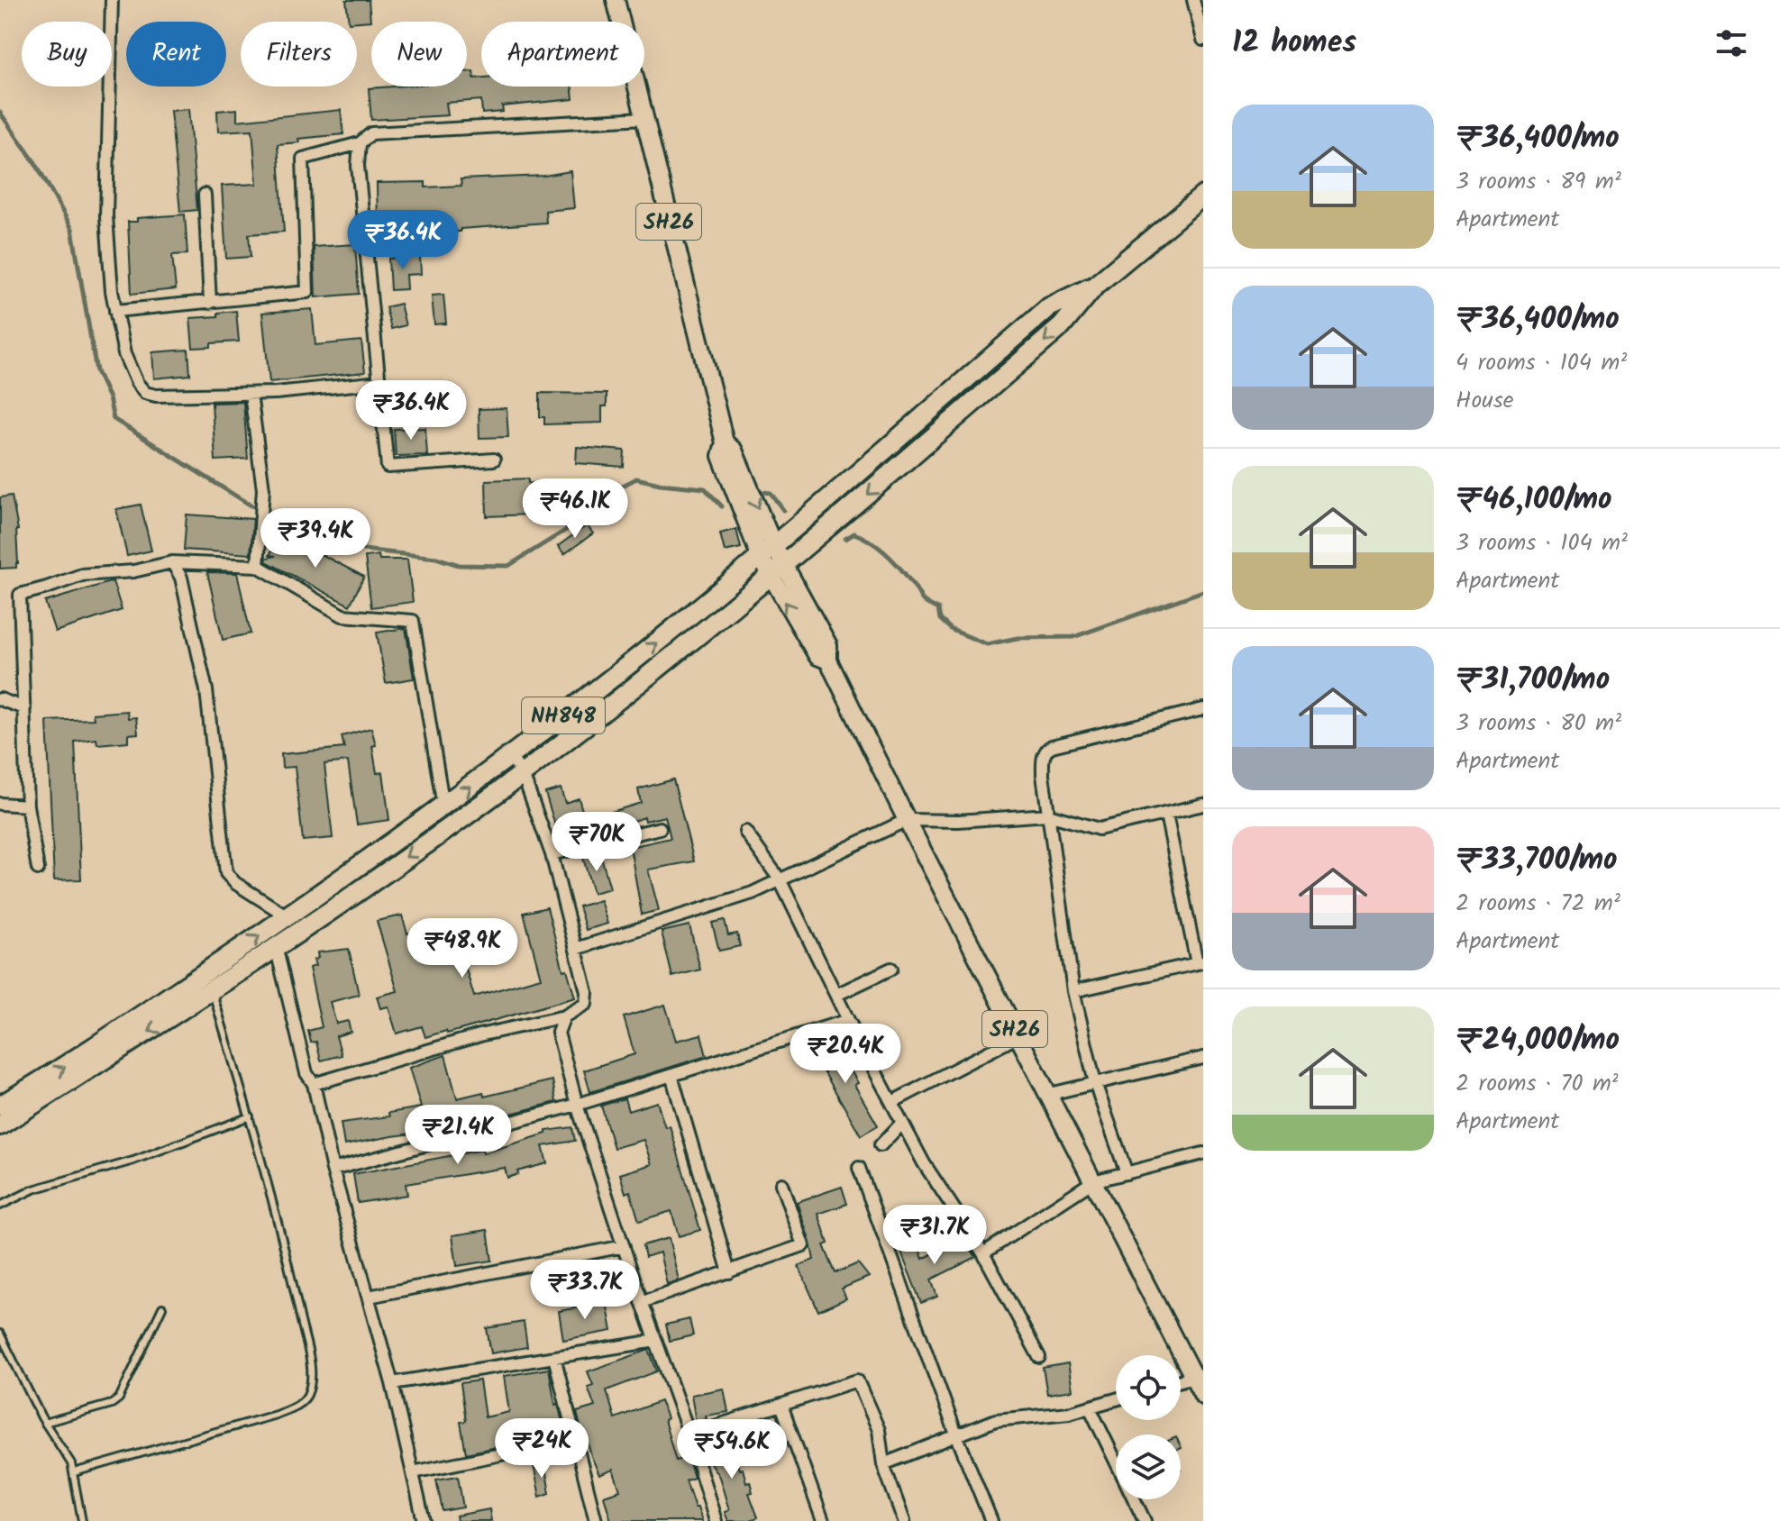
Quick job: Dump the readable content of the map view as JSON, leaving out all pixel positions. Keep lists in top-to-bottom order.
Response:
{
  "streets": {
    "highway": ["NH848"],
    "main road": ["SH26"]
  },
  "crossings": [
    ["SH26", "NH848"]
  ],
  "page": {
    "heading": "12 homes",
    "chip": [
      "Buy",
      "Rent",
      "Filters",
      "New",
      "Apartment"
    ],
    "list": [
      {
        "name": "₹36,400/mo",
        "note": "3 rooms · 89 m² · Apartment"
      },
      {
        "name": "₹36,400/mo",
        "note": "4 rooms · 104 m² · House"
      },
      {
        "name": "₹46,100/mo",
        "note": "3 rooms · 104 m² · Apartment"
      },
      {
        "name": "₹31,700/mo",
        "note": "3 rooms · 80 m² · Apartment"
      },
      {
        "name": "₹33,700/mo",
        "note": "2 rooms · 72 m² · Apartment"
      },
      {
        "name": "₹24,000/mo",
        "note": "2 rooms · 70 m² · Apartment"
      }
    ],
    "price": [
      "₹36.4K",
      "₹36.4K",
      "₹46.1K",
      "₹39.4K",
      "₹70K",
      "₹48.9K",
      "₹20.4K",
      "₹21.4K",
      "₹31.7K",
      "₹33.7K",
      "₹24K",
      "₹54.6K"
    ]
  }
}
